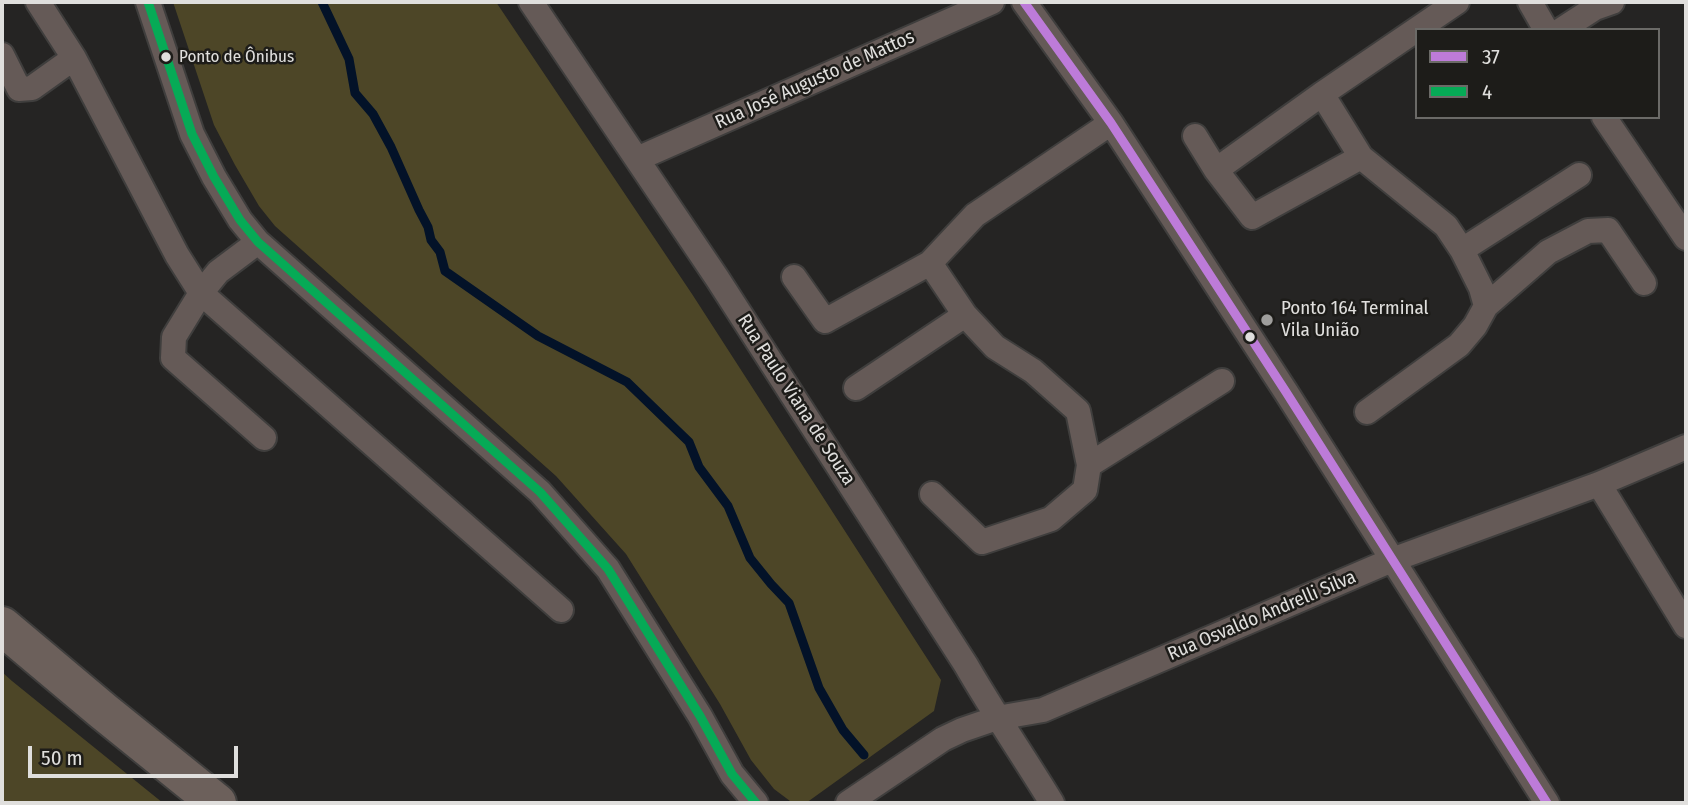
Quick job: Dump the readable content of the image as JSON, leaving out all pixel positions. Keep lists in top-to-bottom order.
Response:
{
  "streets": {
    "street": ["Rua José Augusto de Mattos", "Rua Paulo Viana de Souza", "Rua Osvaldo Andrelli Silva"]
  },
  "crossings": [
    ["Rua José Augusto de Mattos", "Rua Paulo Viana de Souza"],
    ["Rua Paulo Viana de Souza", "Rua Osvaldo Andrelli Silva"]
  ],
  "places": ["Ponto de Ônibus", "Ponto 164 Terminal Vila União"],
  "lines": ["transit line 37", "transit line 4"],
  "legend": ["37", "4"],
  "scale_bar": "50 m"
}
